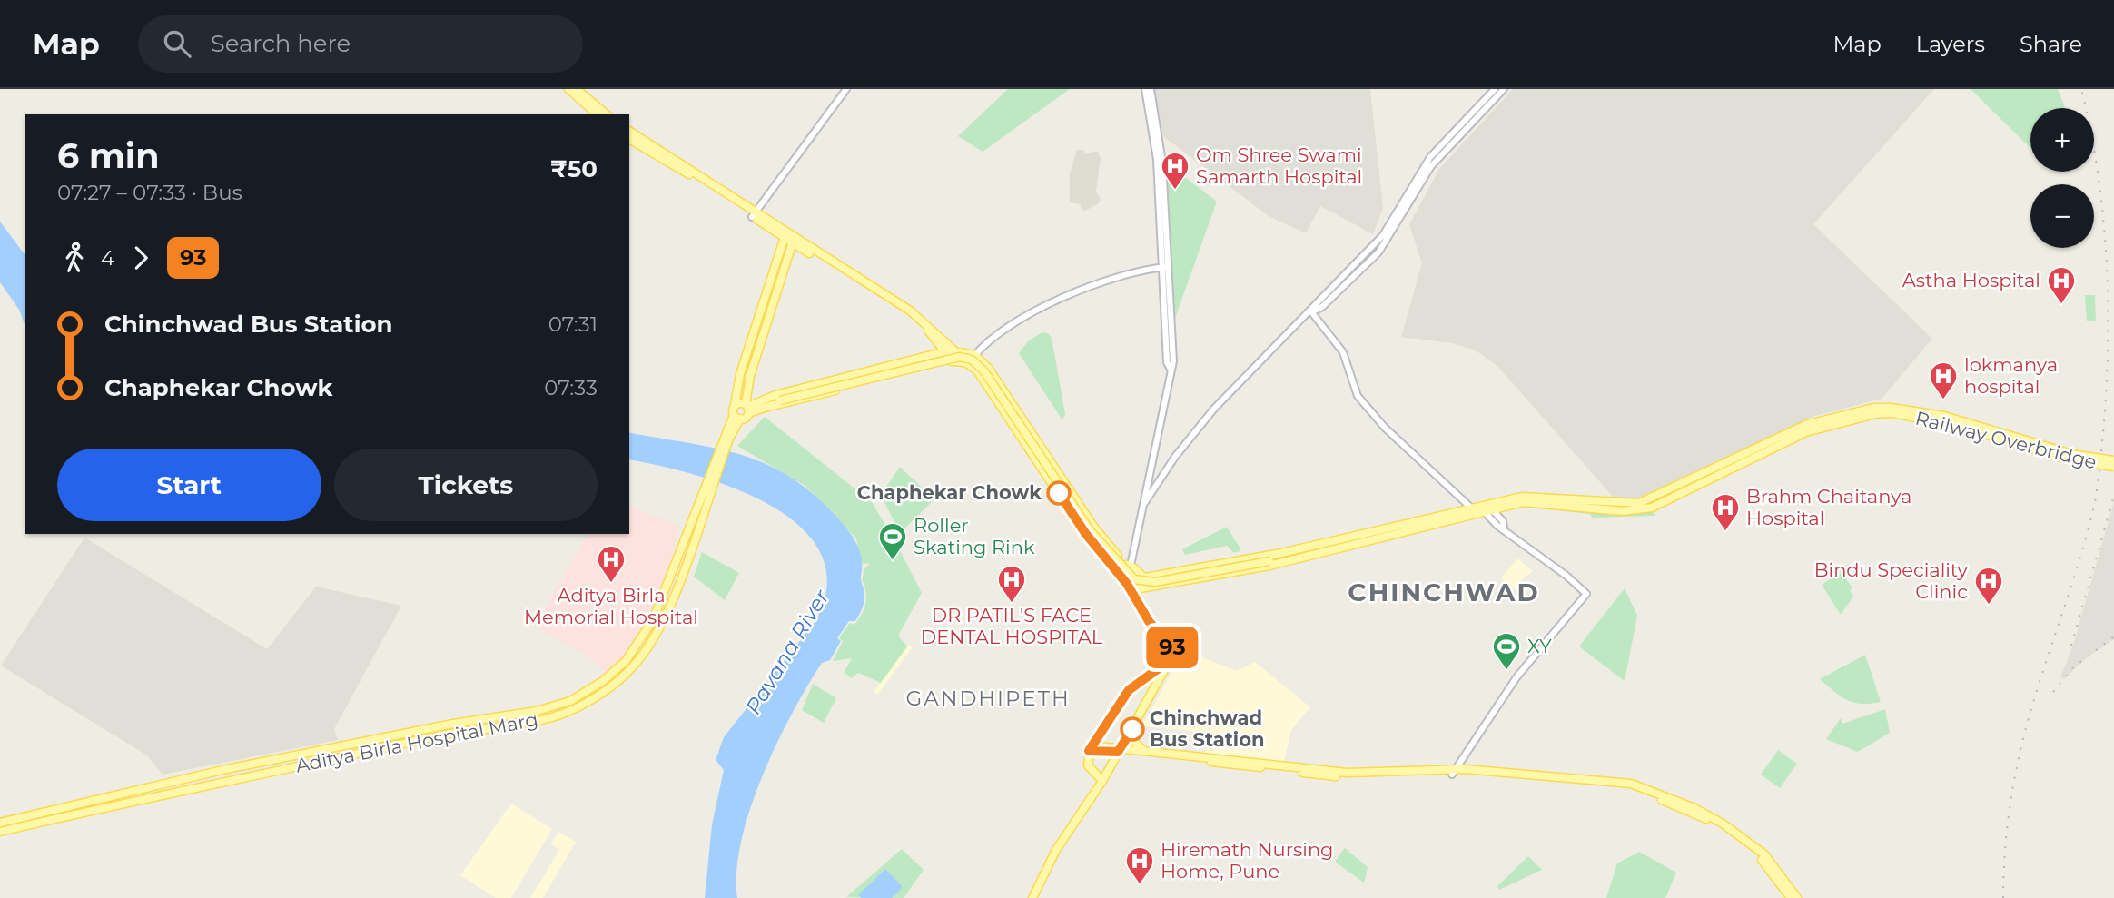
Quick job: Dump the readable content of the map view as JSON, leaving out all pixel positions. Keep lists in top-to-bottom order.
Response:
{
  "streets": {
    "main road": ["Railway Overbridge", "Aditya Birla Hospital Marg"]
  },
  "districts": ["CHINCHWAD", "GANDHIPETH"],
  "water": ["Pavana River"],
  "places": {
    "hospital": [
      "Om Shree Swami Samarth Hospital",
      "Astha Hospital",
      "lokmanya hospital",
      "Brahm Chaitanya Hospital",
      "Aditya Birla Memorial Hospital",
      "DR PATIL'S FACE DENTAL HOSPITAL",
      "Bindu Speciality Clinic",
      "Hiremath Nursing Home, Pune"
    ],
    "other": ["Chaphekar Chowk", "Chinchwad Bus Station"],
    "sports": ["Roller Skating Rink", "XY"]
  },
  "lines": ["bus line 93"],
  "page": {
    "header": "Map",
    "search": "Search here",
    "nav": ["Map", "Layers", "Share"],
    "on_map": "93",
    "map_buttons": ["+", "−"],
    "heading": ["6 min", "07:27 – 07:33 · Bus", "₹50"],
    "legs": ["4", "93"],
    "list": [
      {
        "name": "Chinchwad Bus Station",
        "value": "07:31"
      },
      {
        "name": "Chaphekar Chowk",
        "value": "07:33"
      }
    ],
    "buttons": ["Start", "Tickets"]
  }
}
